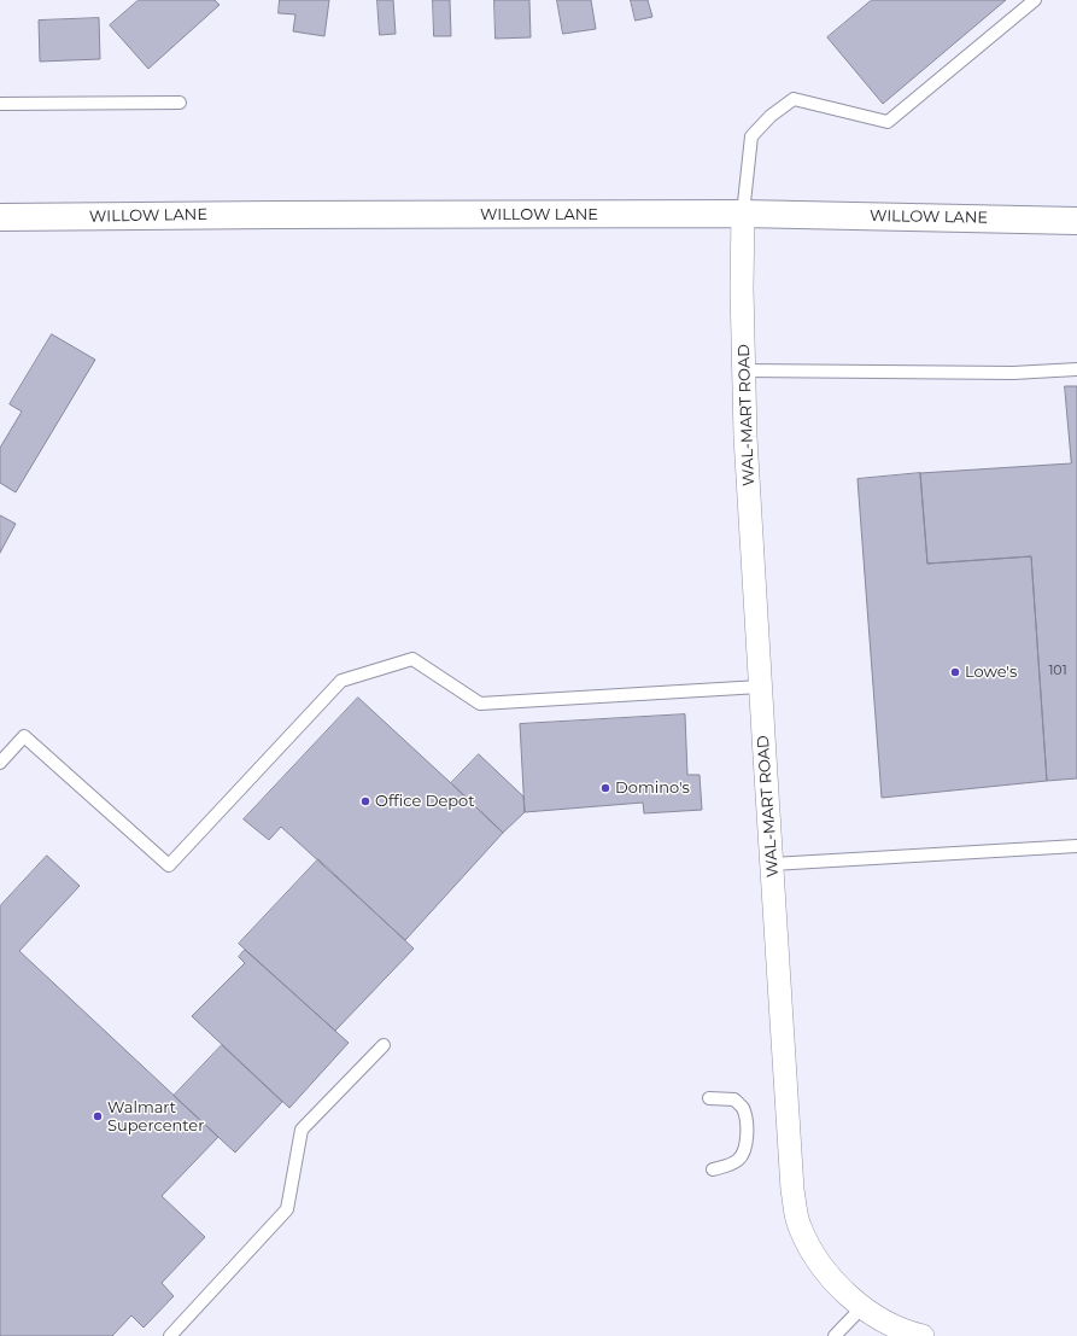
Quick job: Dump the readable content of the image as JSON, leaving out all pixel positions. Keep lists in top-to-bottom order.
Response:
{
  "streets": {
    "street": ["WILLOW LANE", "WAL-MART ROAD"]
  },
  "crossings": [
    ["WILLOW LANE", "WAL-MART ROAD"]
  ],
  "places": [
    "Lowe's",
    "Domino's",
    "Office Depot",
    "Walmart Supercenter"
  ],
  "house_numbers": ["101"]
}
